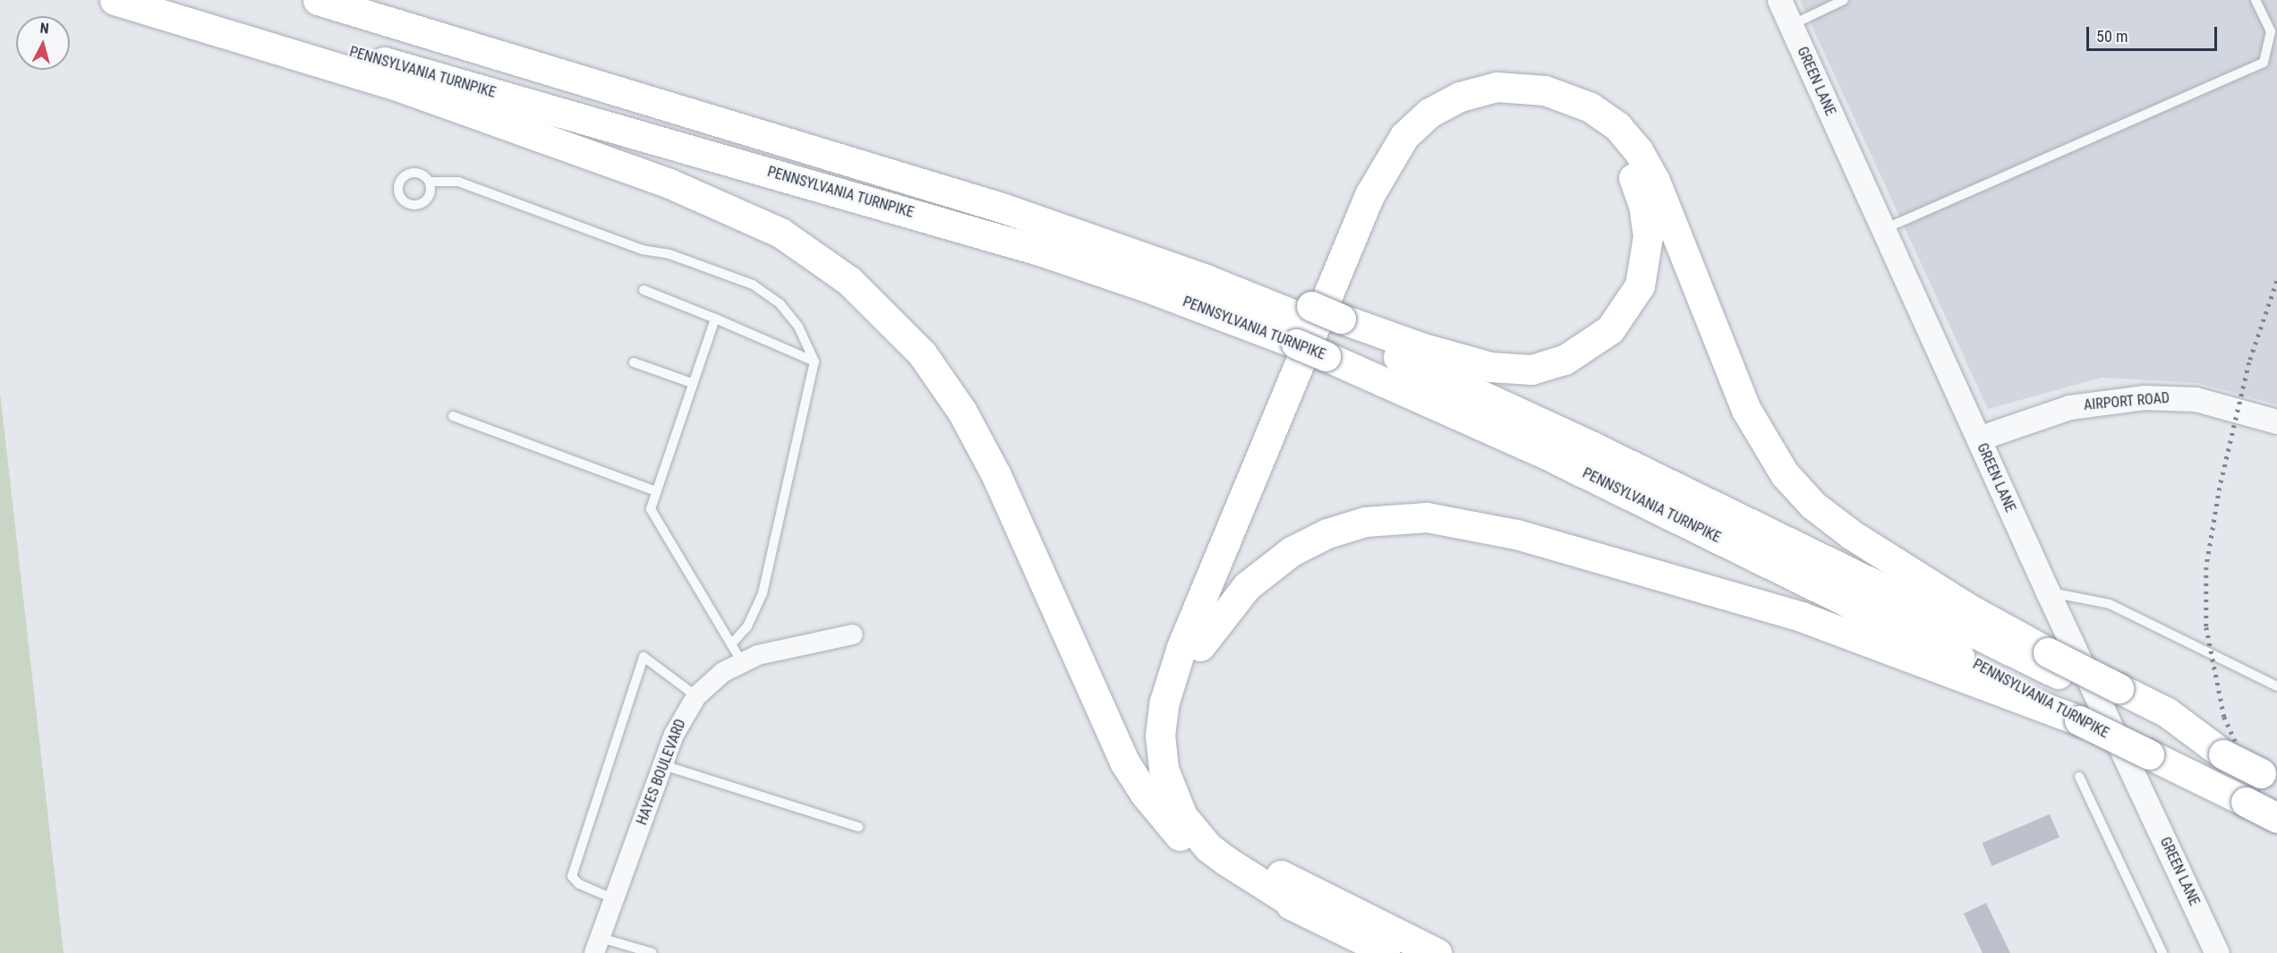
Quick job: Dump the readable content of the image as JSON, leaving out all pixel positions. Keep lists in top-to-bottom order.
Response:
{
  "streets": {
    "highway": ["PENNSYLVANIA TURNPIKE"],
    "street": ["GREEN LANE", "AIRPORT ROAD", "HAYES BOULEVARD"]
  },
  "crossings": [
    ["GREEN LANE", "AIRPORT ROAD"]
  ],
  "scale_bar": "50 m",
  "north": "top"
}
